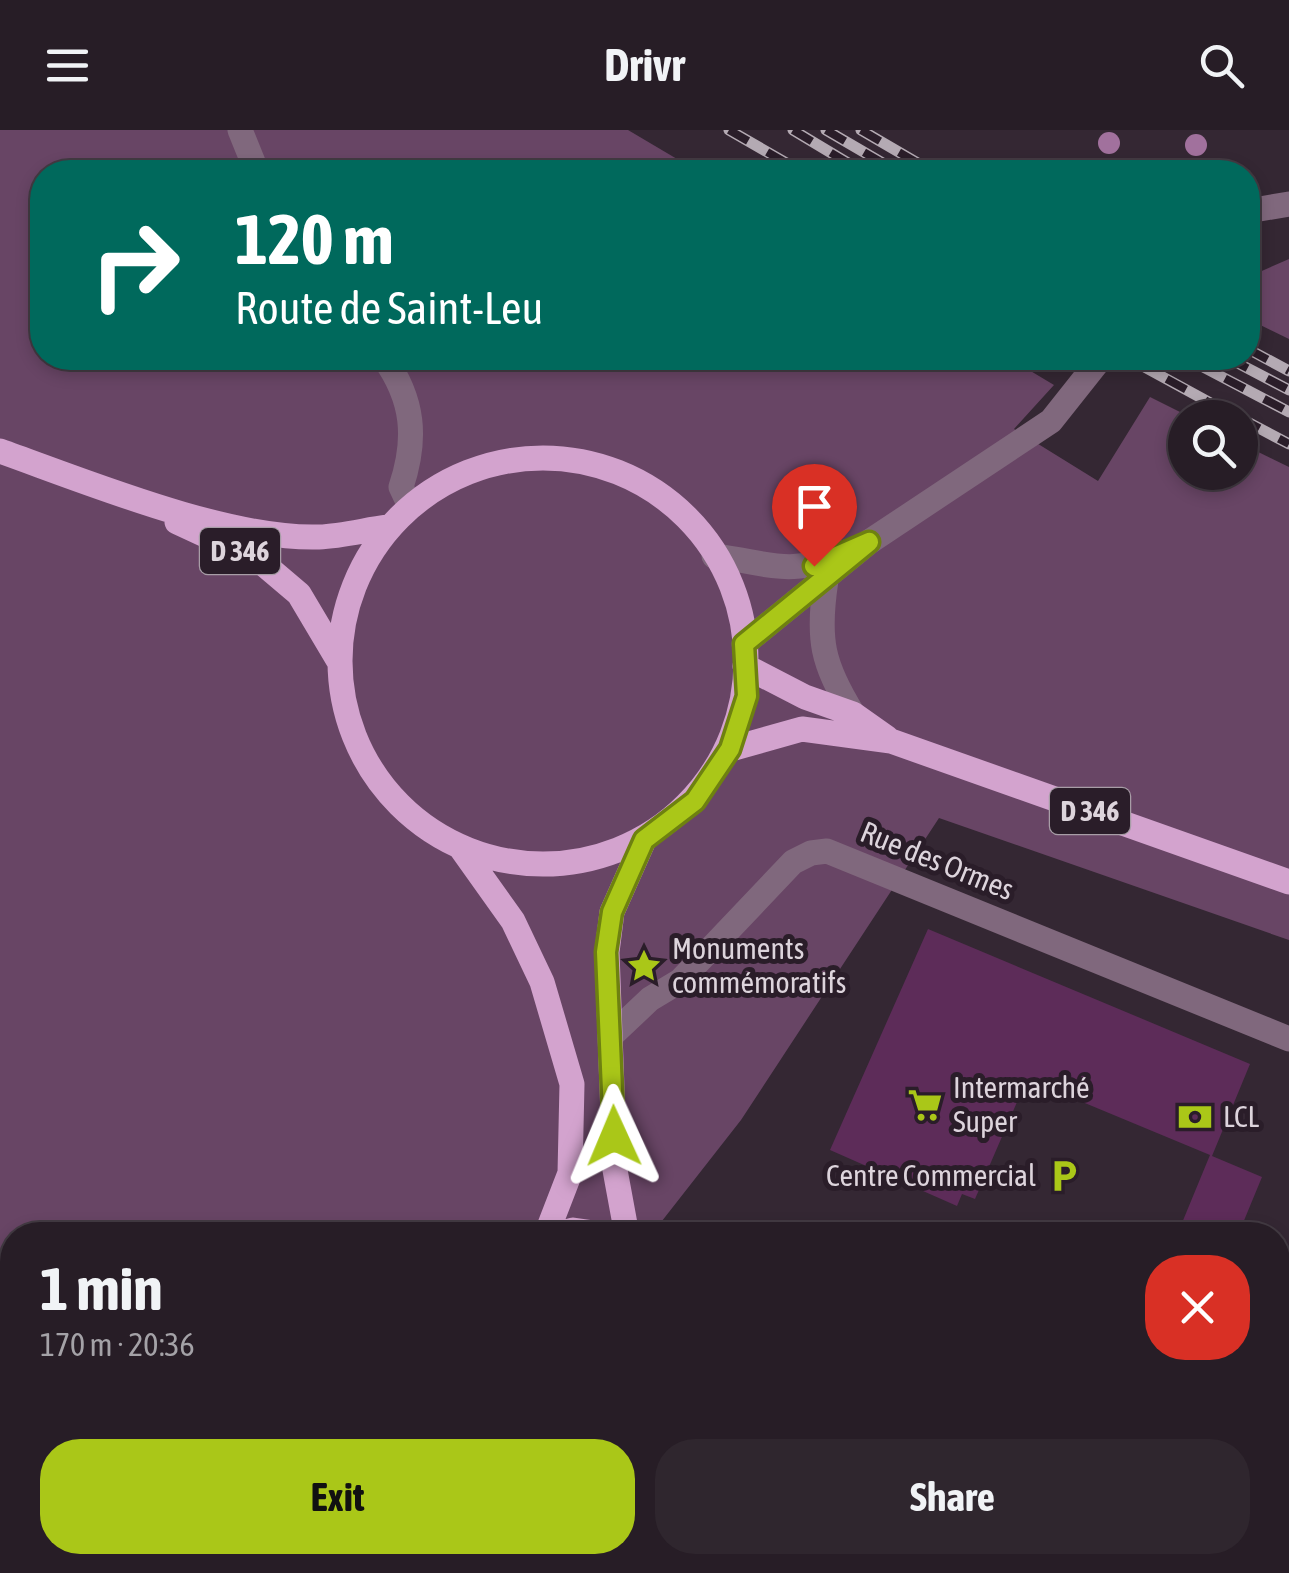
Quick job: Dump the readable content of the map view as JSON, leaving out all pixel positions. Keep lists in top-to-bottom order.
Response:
{
  "streets": {
    "main road": ["D 346"],
    "street": ["Rue des Ormes"]
  },
  "places": {
    "place": ["Monuments commémoratifs"],
    "supermarket": ["Intermarché Super"],
    "bank": ["LCL"],
    "parking": ["Centre Commercial"]
  },
  "page": {
    "header": "Drivr",
    "turn": ["120 m", "Route de Saint-Leu"],
    "heading": ["1 min", "170 m · 20:36"],
    "buttons": ["Exit", "Share"]
  }
}
